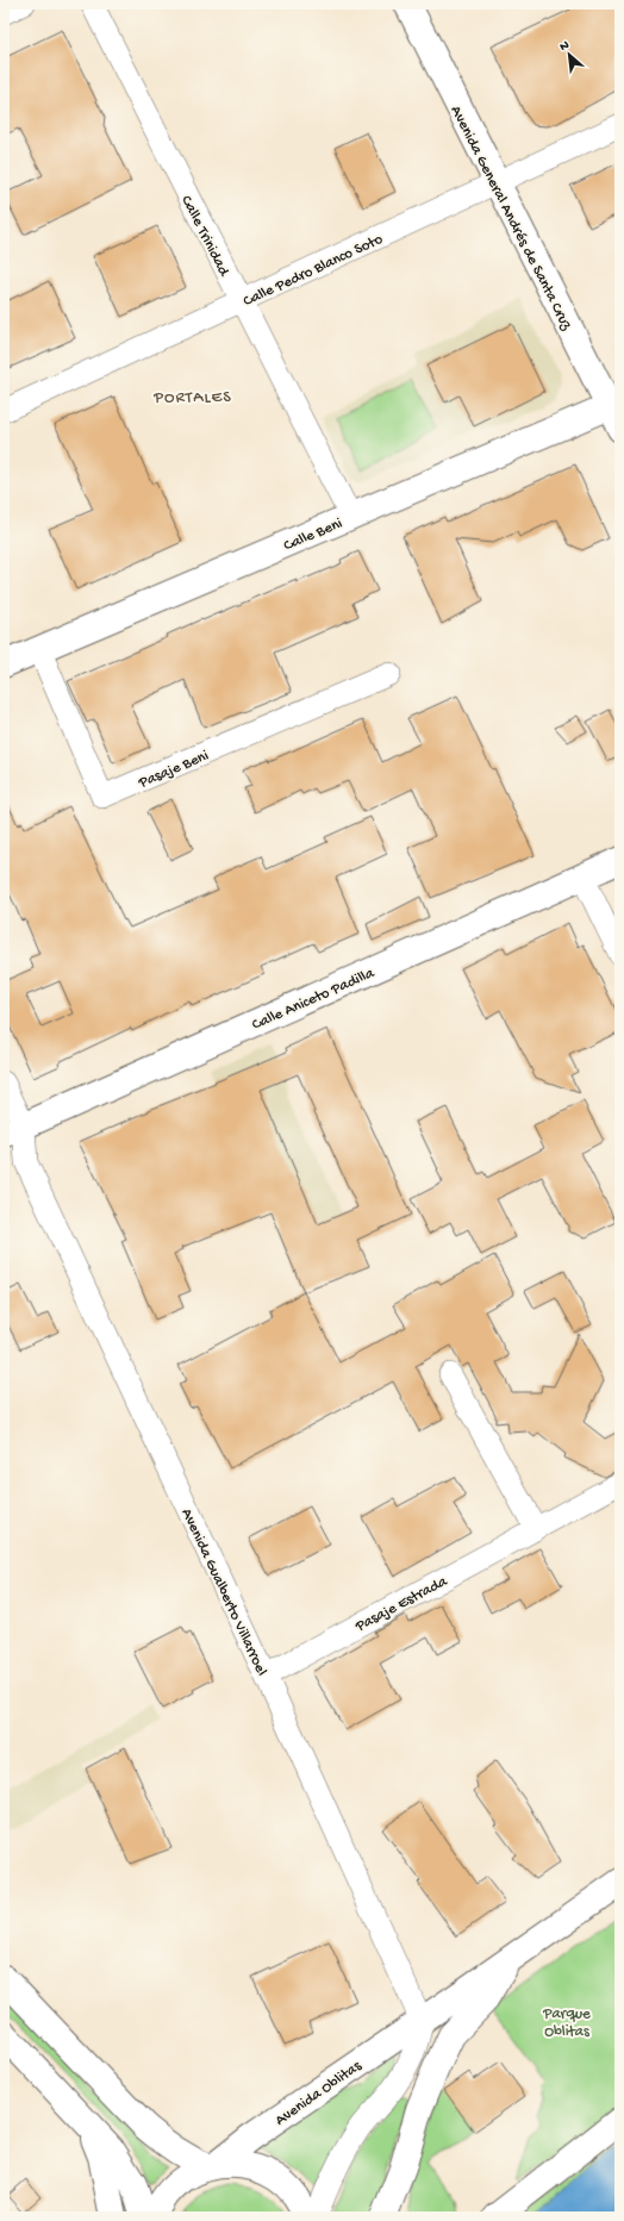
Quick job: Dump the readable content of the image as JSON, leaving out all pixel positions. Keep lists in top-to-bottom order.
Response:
{
  "streets": {
    "main road": [
      "Avenida General Andrés de Santa Cruz",
      "Calle Beni",
      "Calle Aniceto Padilla",
      "Avenida Oblitas"
    ],
    "street": [
      "Calle Trinidad",
      "Calle Pedro Blanco Soto",
      "Pasaje Beni",
      "Avenida Gualberto Villarroel",
      "Pasaje Estrada"
    ]
  },
  "crossings": [
    ["Avenida General Andrés de Santa Cruz", "Calle Pedro Blanco Soto"],
    ["Avenida General Andrés de Santa Cruz", "Calle Beni"],
    ["Calle Trinidad", "Calle Pedro Blanco Soto"],
    ["Calle Trinidad", "Calle Beni"],
    ["Calle Beni", "Pasaje Beni"],
    ["Calle Aniceto Padilla", "Avenida Gualberto Villarroel"],
    ["Avenida Gualberto Villarroel", "Pasaje Estrada"],
    ["Avenida Gualberto Villarroel", "Avenida Oblitas"]
  ],
  "districts": ["PORTALES"],
  "parks": ["Parque Oblitas"],
  "north": "top left"
}
